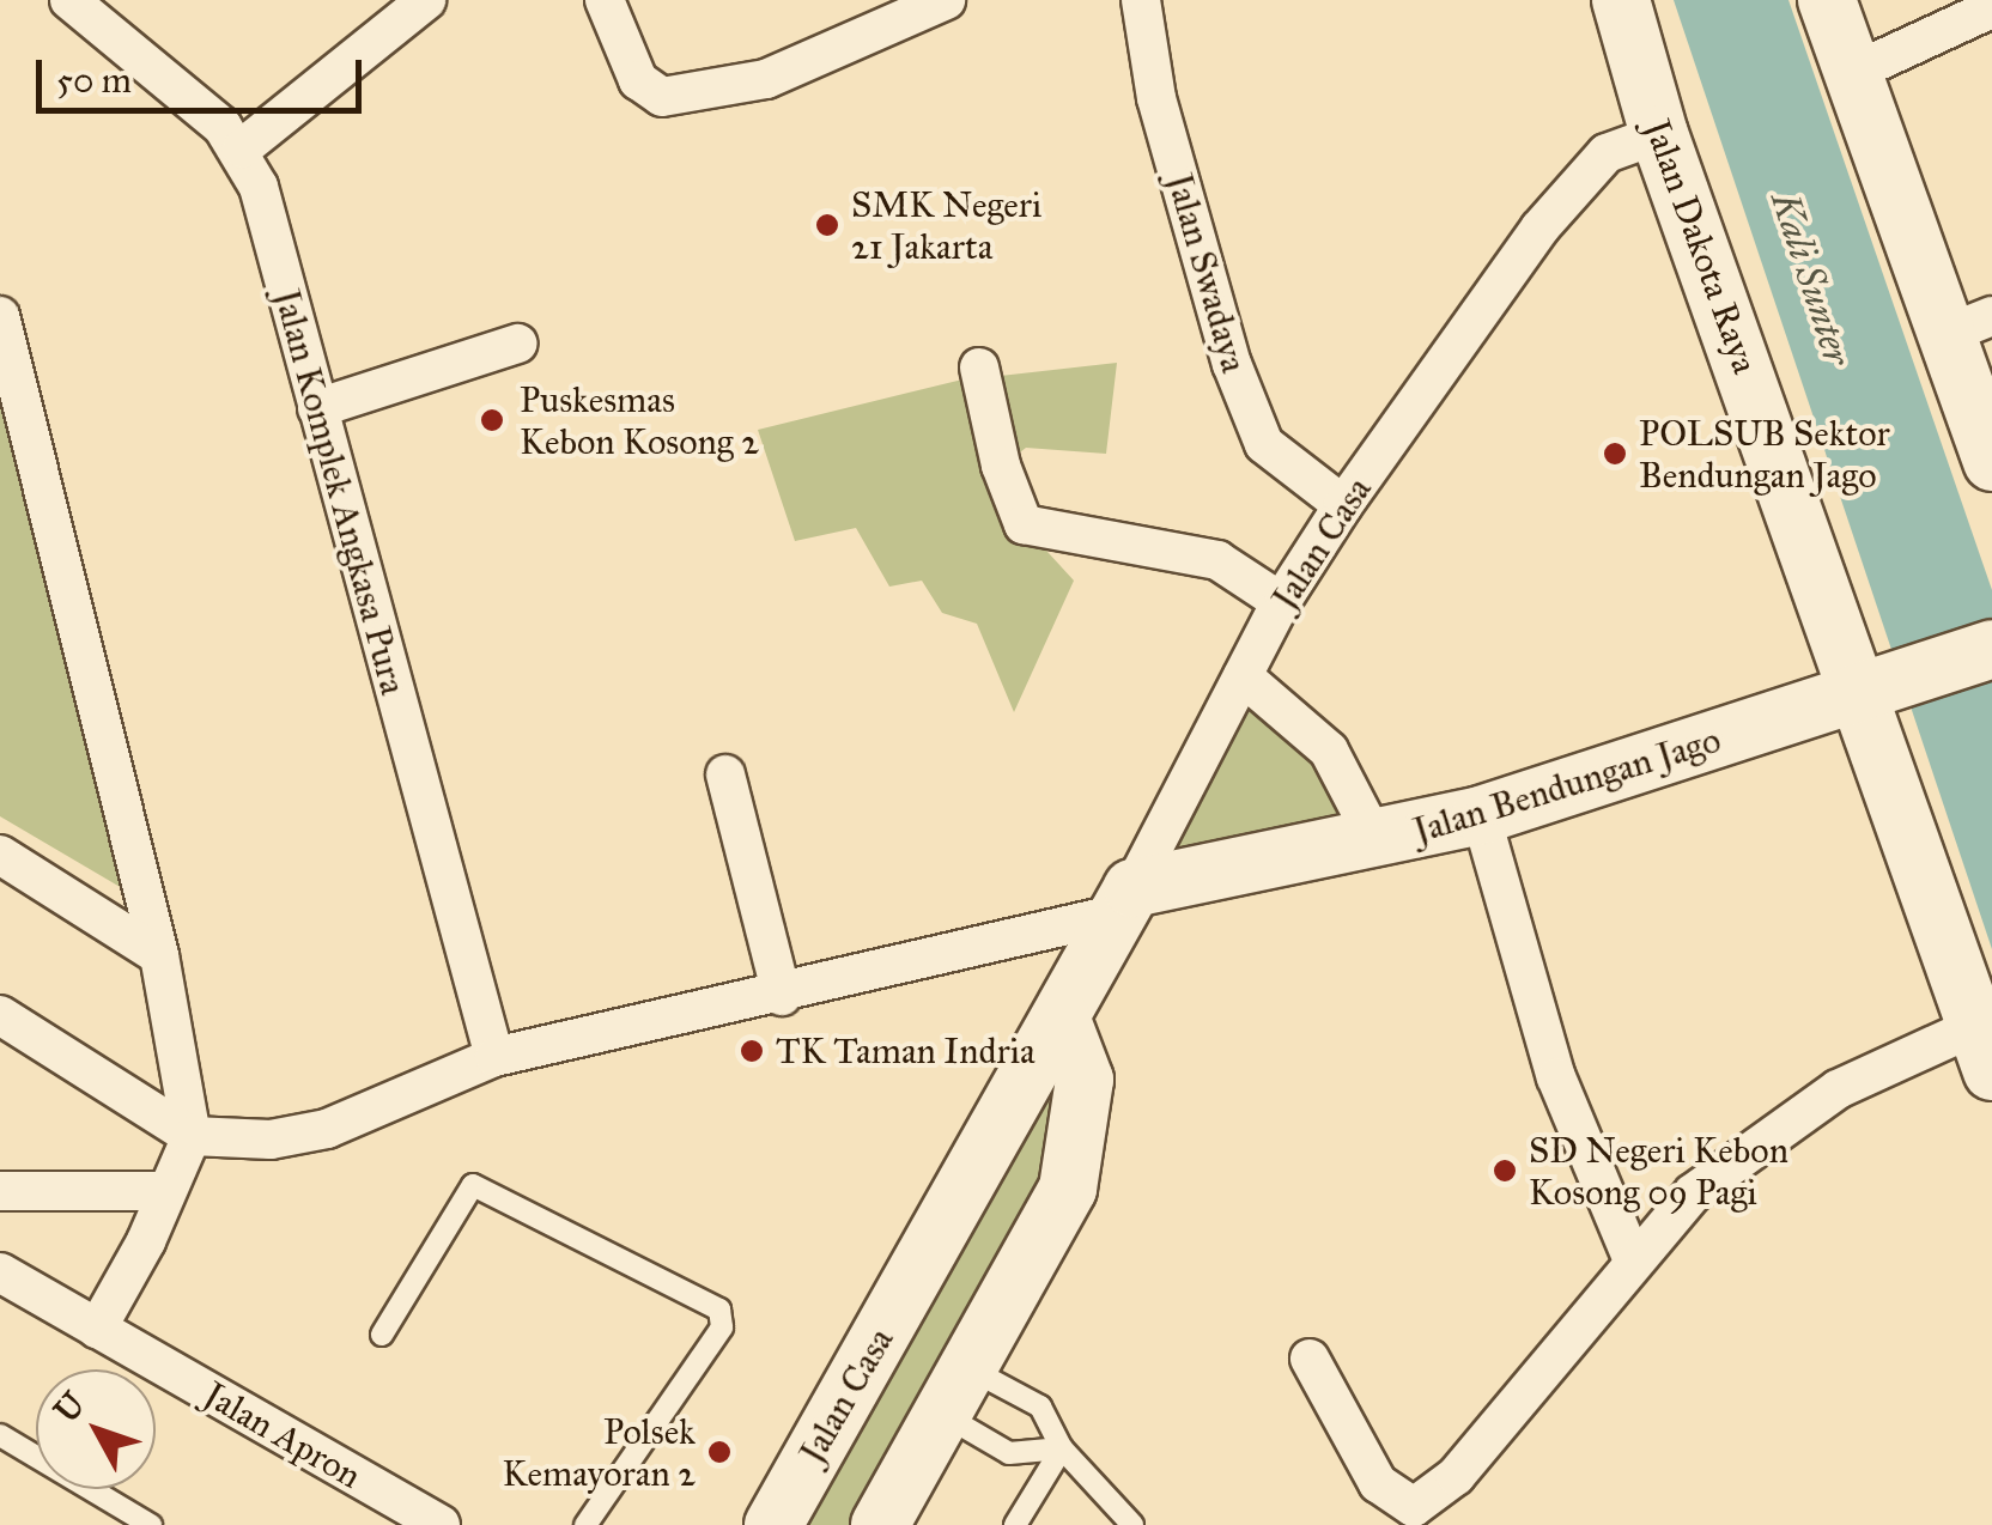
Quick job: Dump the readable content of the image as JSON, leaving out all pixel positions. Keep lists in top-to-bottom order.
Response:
{
  "streets": {
    "street": [
      "Jalan Dakota Raya",
      "Jalan Swadaya",
      "Jalan Komplek Angkasa Pura",
      "Jalan Casa",
      "Jalan Bendungan Jago",
      "Jalan Apron"
    ]
  },
  "crossings": [
    ["Jalan Dakota Raya", "Jalan Casa"],
    ["Jalan Dakota Raya", "Jalan Bendungan Jago"],
    ["Jalan Swadaya", "Jalan Casa"],
    ["Jalan Casa", "Jalan Bendungan Jago"]
  ],
  "water": ["Kali Sunter"],
  "places": [
    "SMK Negeri 21 Jakarta",
    "Puskesmas Kebon Kosong 2",
    "POLSUB Sektor Bendungan Jago",
    "TK Taman Indria",
    "SD Negeri Kebon Kosong 09 Pagi",
    "Polsek Kemayoran 2"
  ],
  "scale_bar": "50 m",
  "north": "top left"
}
